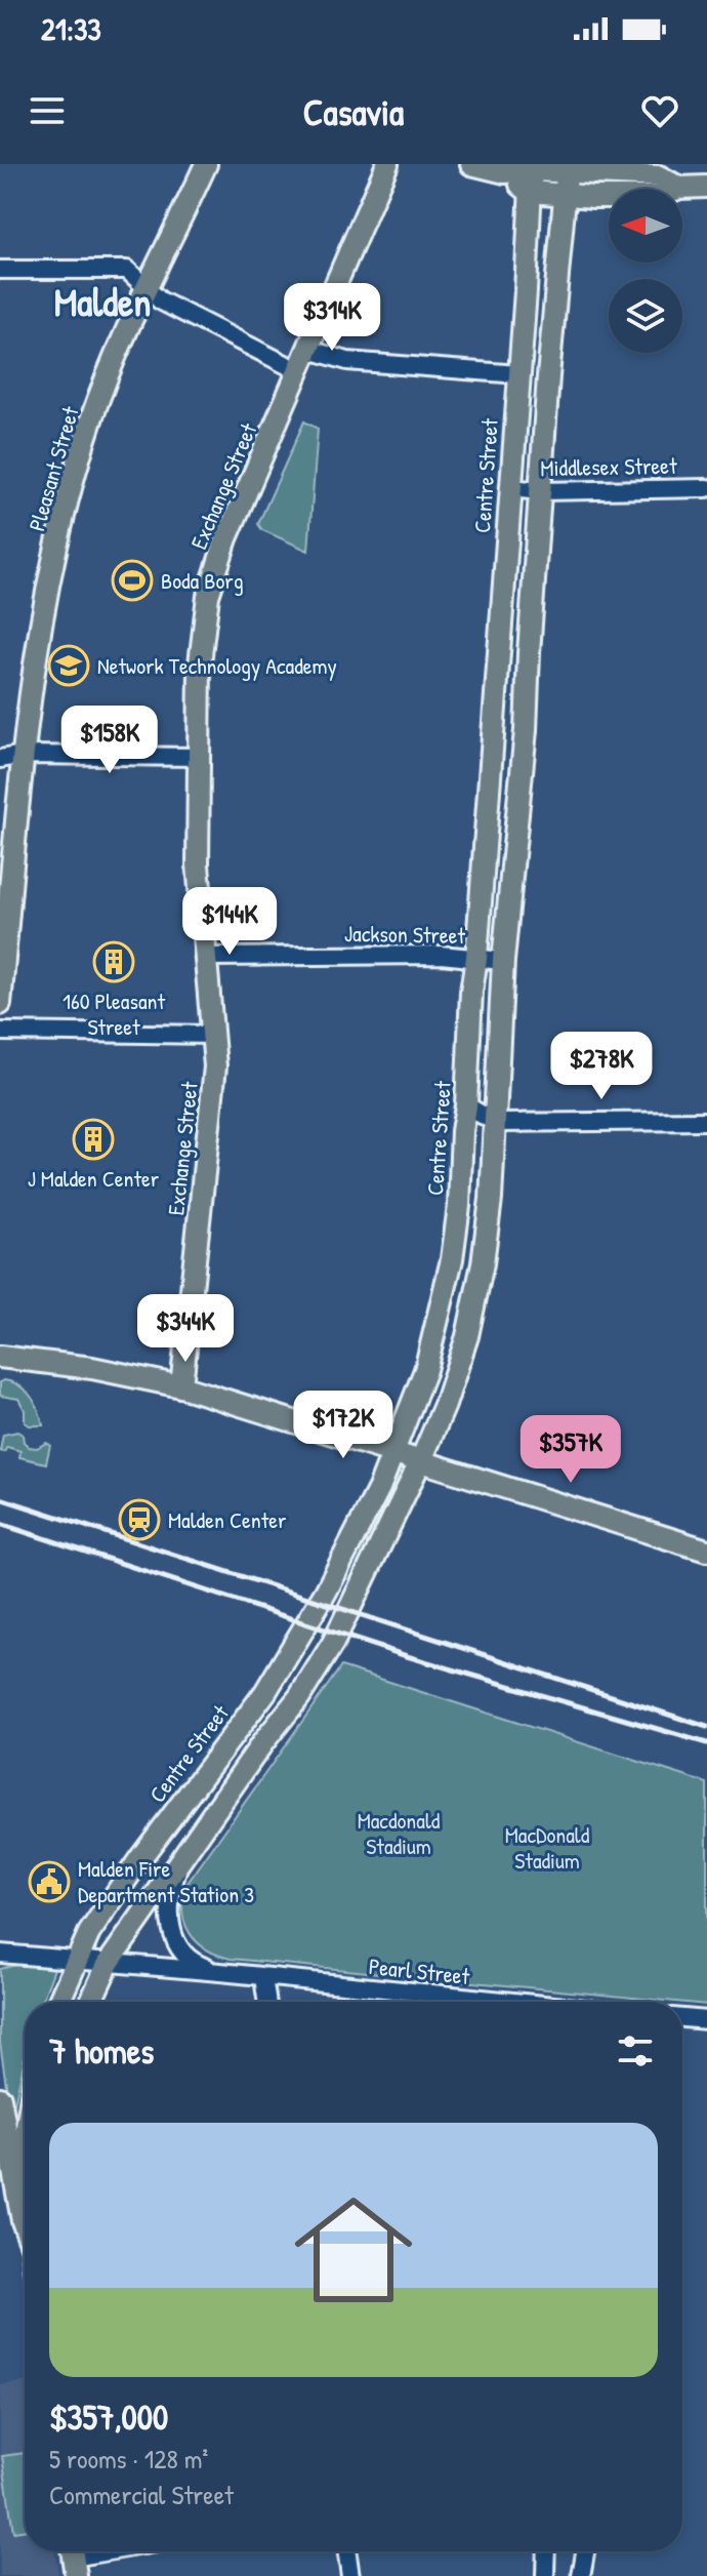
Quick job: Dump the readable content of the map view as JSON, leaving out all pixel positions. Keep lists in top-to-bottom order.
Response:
{
  "streets": {
    "main road": ["Pleasant Street", "Centre Street", "Exchange Street"],
    "street": ["Middlesex Street", "Jackson Street", "Pearl Street"]
  },
  "crossings": [
    ["Middlesex Street", "Centre Street"],
    ["Centre Street", "Jackson Street"],
    ["Centre Street", "Pearl Street"],
    ["Exchange Street", "Jackson Street"]
  ],
  "districts": ["Malden"],
  "parks": ["Macdonald Stadium", "MacDonald Stadium"],
  "places": {
    "sports": ["Boda Borg"],
    "school or university": ["Network Technology Academy"],
    "building": ["160 Pleasant Street", "J Malden Center"],
    "station": ["Malden Center"],
    "public building": ["Malden Fire Department Station 3"]
  },
  "north": "left",
  "page": {
    "status": "21:33",
    "header": "Casavia",
    "price": [
      "$314K",
      "$158K",
      "$144K",
      "$278K",
      "$344K",
      "$172K",
      "$357K"
    ],
    "heading": "7 homes",
    "list": [
      {
        "name": "$357,000",
        "note": "5 rooms · 128 m² · Commercial Street"
      }
    ]
  }
}
